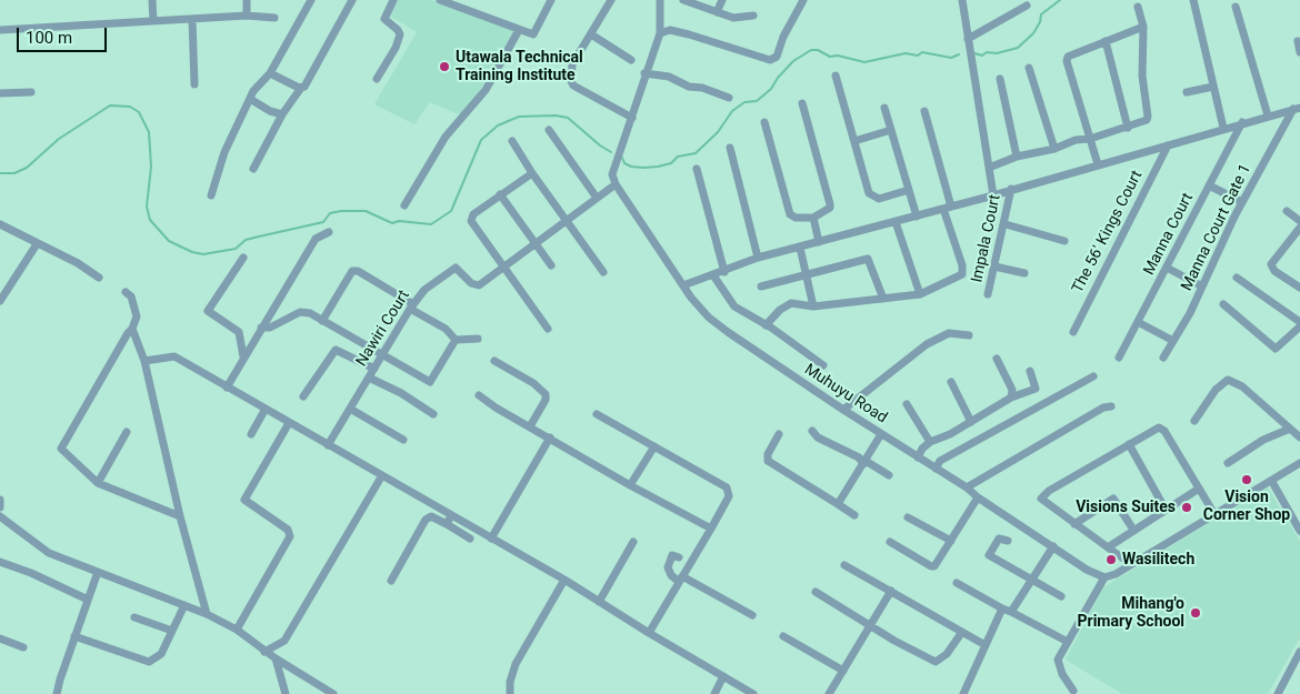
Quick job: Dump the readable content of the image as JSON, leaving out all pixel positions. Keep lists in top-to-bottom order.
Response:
{
  "streets": {
    "street": [
      "Manna Court Gate 1",
      "The 56' Kings Court",
      "Manna Court",
      "Impala Court",
      "Nawiri Court",
      "Muhuyu Road"
    ]
  },
  "crossings": [
    ["Nawiri Court", "Muhuyu Road"]
  ],
  "places": [
    "Utawala Technical Training Institute",
    "Vision Corner Shop",
    "Visions Suites",
    "Wasilitech",
    "Mihang'o Primary School"
  ],
  "scale_bar": "100 m"
}
